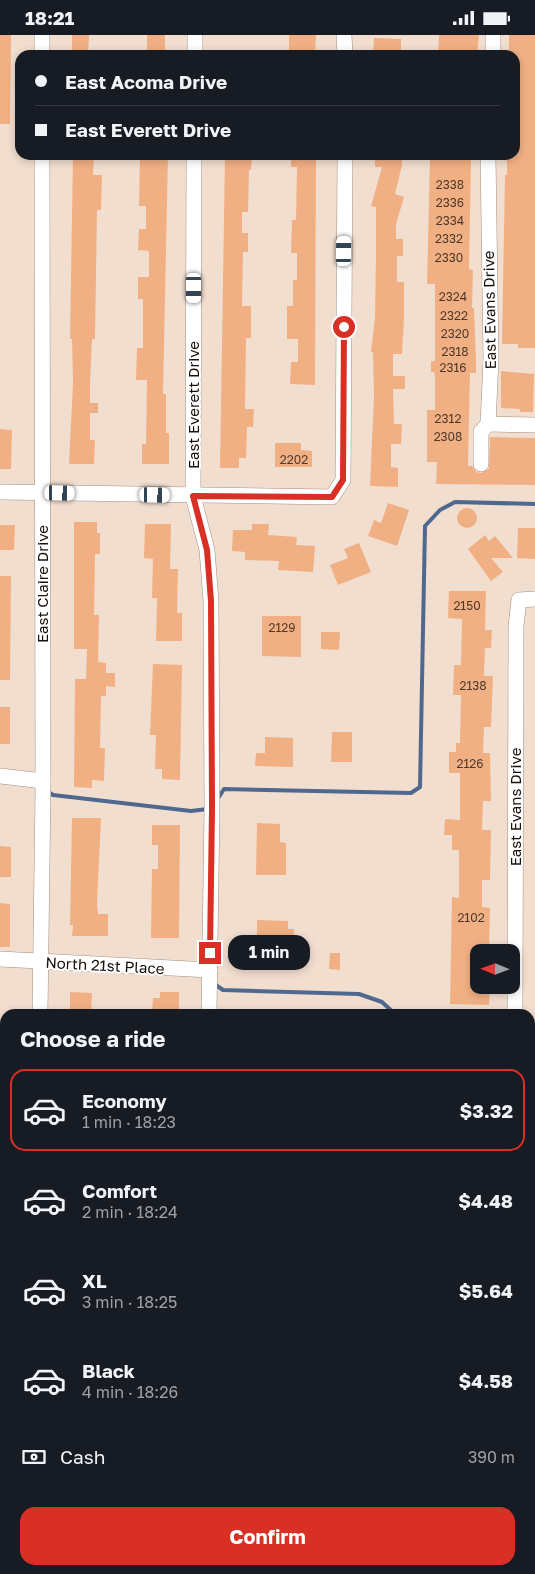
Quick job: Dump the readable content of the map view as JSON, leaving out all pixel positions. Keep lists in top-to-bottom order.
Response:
{
  "streets": {
    "street": [
      "East Evans Drive",
      "East Everett Drive",
      "East Claire Drive",
      "North 21st Place"
    ]
  },
  "crossings": [
    ["East Everett Drive", "North 21st Place"],
    ["East Claire Drive", "North 21st Place"]
  ],
  "house_numbers": [
    "2338",
    "2336",
    "2334",
    "2332",
    "2330",
    "2324",
    "2322",
    "2320",
    "2318",
    "2316",
    "2312",
    "2308",
    "2202",
    "2150",
    "2129",
    "2138",
    "2126",
    "2102"
  ],
  "north": "left",
  "page": {
    "status": "18:21",
    "banner": ["East Acoma Drive", "East Everett Drive"],
    "bubble": "1 min",
    "heading": "Choose a ride",
    "list": [
      {
        "name": "Economy",
        "note": "1 min · 18:23",
        "value": "$3.32"
      },
      {
        "name": "Comfort",
        "note": "2 min · 18:24",
        "value": "$4.48"
      },
      {
        "name": "XL",
        "note": "3 min · 18:25",
        "value": "$5.64"
      },
      {
        "name": "Black",
        "note": "4 min · 18:26",
        "value": "$4.58"
      }
    ],
    "pay": ["Cash", "390 m"],
    "buttons": "Confirm"
  }
}
